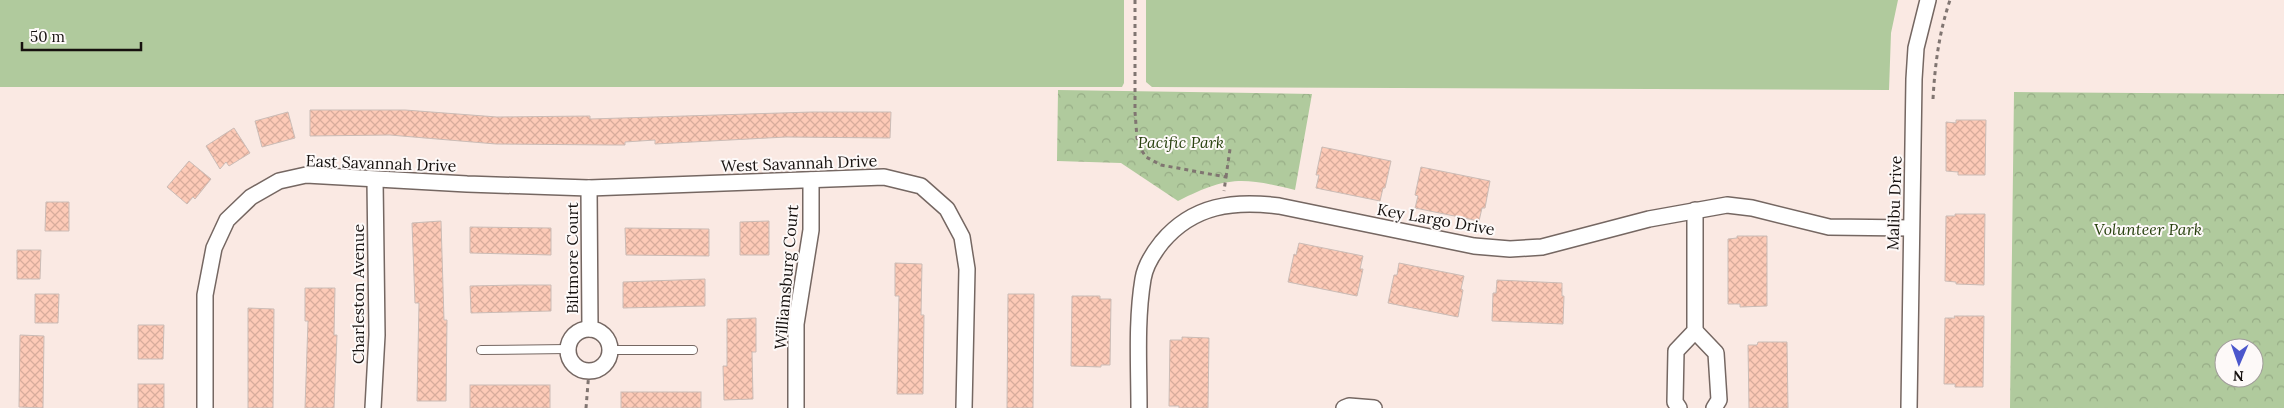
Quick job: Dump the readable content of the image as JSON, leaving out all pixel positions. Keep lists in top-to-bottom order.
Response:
{
  "streets": {
    "street": [
      "East Savannah Drive",
      "West Savannah Drive",
      "Malibu Drive",
      "Key Largo Drive",
      "Biltmore Court",
      "Williamsburg Court",
      "Charleston Avenue"
    ]
  },
  "crossings": [
    ["East Savannah Drive", "West Savannah Drive"],
    ["East Savannah Drive", "Biltmore Court"],
    ["East Savannah Drive", "Charleston Avenue"],
    ["West Savannah Drive", "Biltmore Court"],
    ["West Savannah Drive", "Williamsburg Court"],
    ["Malibu Drive", "Key Largo Drive"]
  ],
  "parks": ["Pacific Park", "Volunteer Park"],
  "scale_bar": "50 m",
  "north": "bottom"
}
